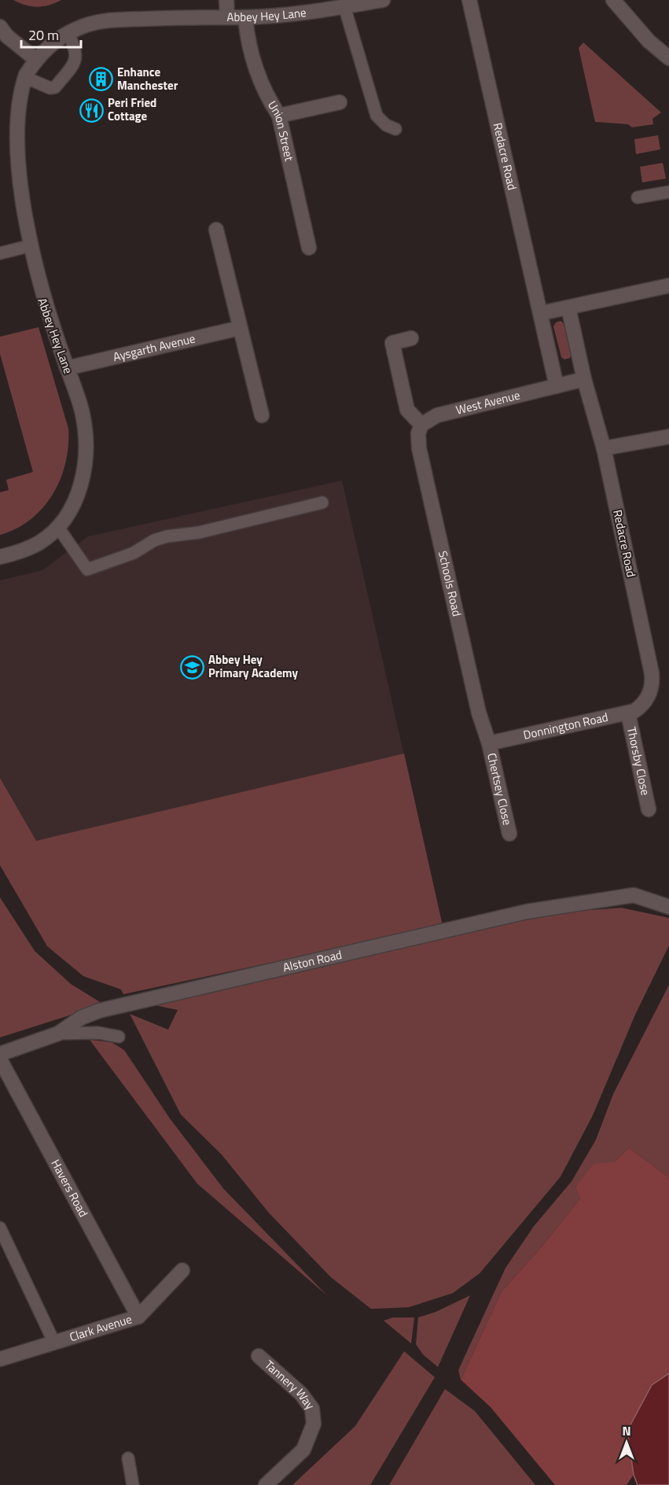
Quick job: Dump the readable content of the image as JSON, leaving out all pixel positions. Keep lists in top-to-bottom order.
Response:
{
  "streets": {
    "street": [
      "Abbey Hey Lane",
      "Union Street",
      "Redacre Road",
      "Aysgarth Avenue",
      "West Avenue",
      "Schools Road",
      "Donnington Road",
      "Thorsby Close",
      "Chertsey Close",
      "Alston Road",
      "Havers Road",
      "Clark Avenue",
      "Tannery Way"
    ]
  },
  "crossings": [
    ["Abbey Hey Lane", "Union Street"],
    ["Abbey Hey Lane", "Aysgarth Avenue"],
    ["Redacre Road", "West Avenue"],
    ["Redacre Road", "Donnington Road"],
    ["West Avenue", "Schools Road"],
    ["Schools Road", "Donnington Road"],
    ["Schools Road", "Chertsey Close"],
    ["Donnington Road", "Thorsby Close"],
    ["Donnington Road", "Chertsey Close"],
    ["Havers Road", "Clark Avenue"]
  ],
  "places": {
    "building": ["Enhance Manchester"],
    "restaurant": ["Peri Fried Cottage"],
    "school or university": ["Abbey Hey Primary Academy"]
  },
  "scale_bar": "20 m",
  "north": "top"
}
